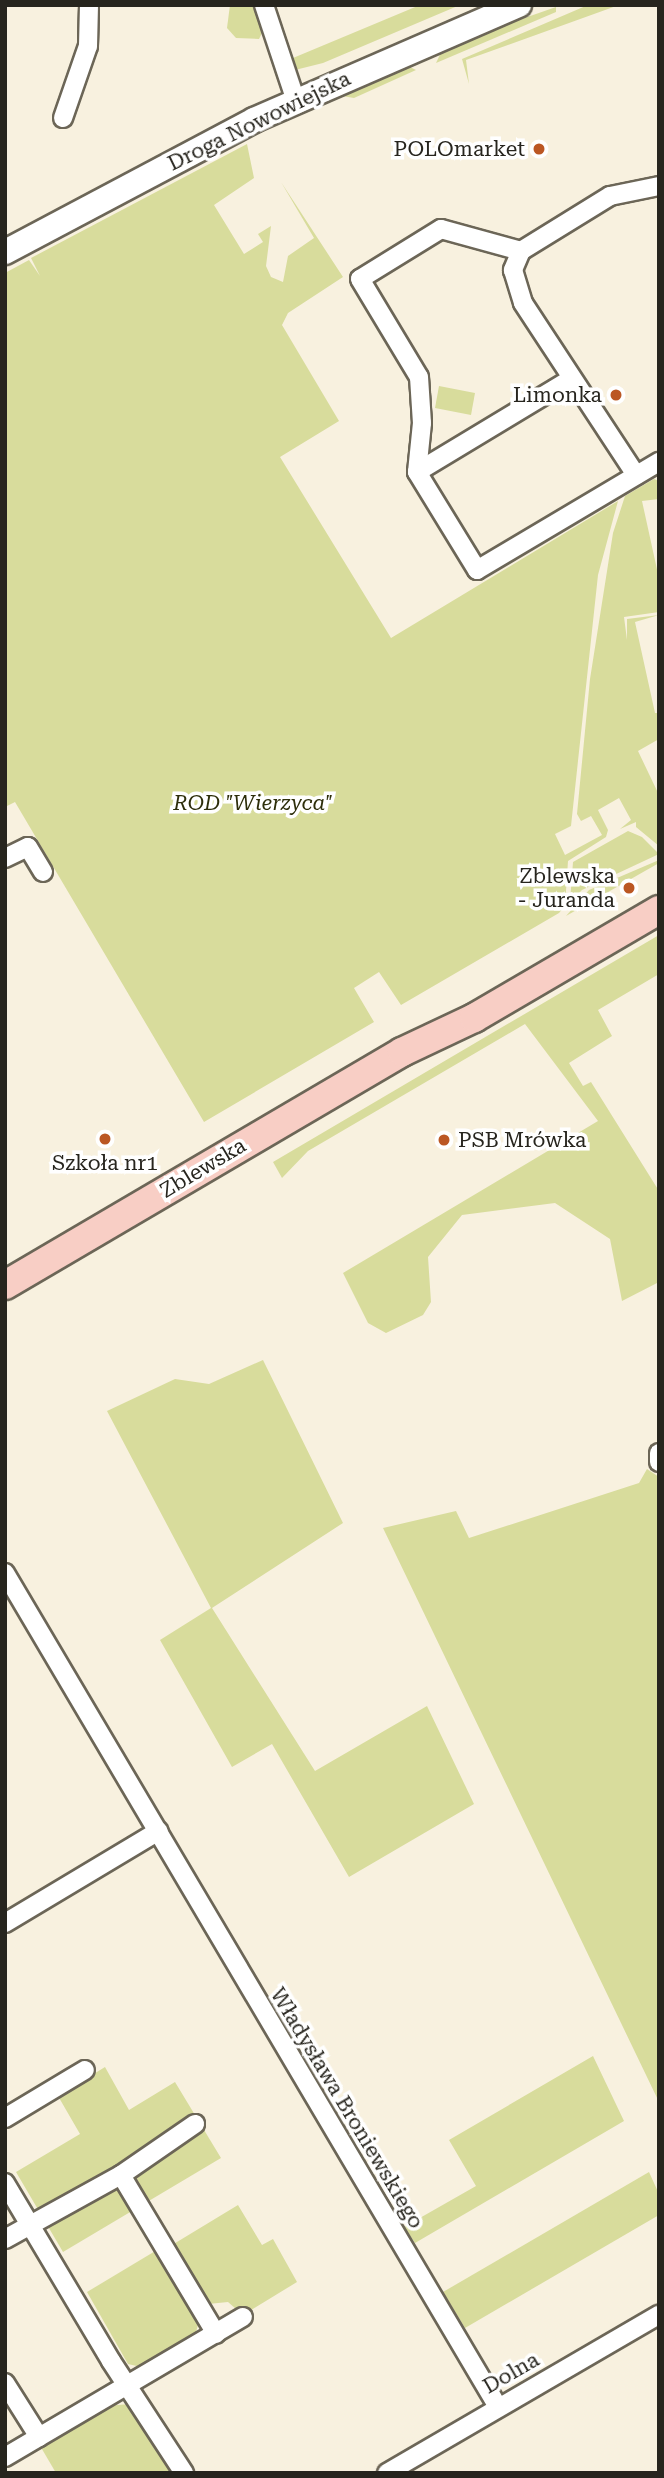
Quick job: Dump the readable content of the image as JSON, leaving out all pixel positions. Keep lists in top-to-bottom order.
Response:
{
  "streets": {
    "main road": ["Zblewska"],
    "street": ["Droga Nowowiejska", "Władysława Broniewskiego", "Dolna"]
  },
  "crossings": [
    ["Władysława Broniewskiego", "Dolna"]
  ],
  "parks": ["ROD \"Wierzyca\""],
  "places": [
    "POLOmarket",
    "Limonka",
    "Zblewska - Juranda",
    "Szkoła nr1",
    "PSB Mrówka"
  ]
}
